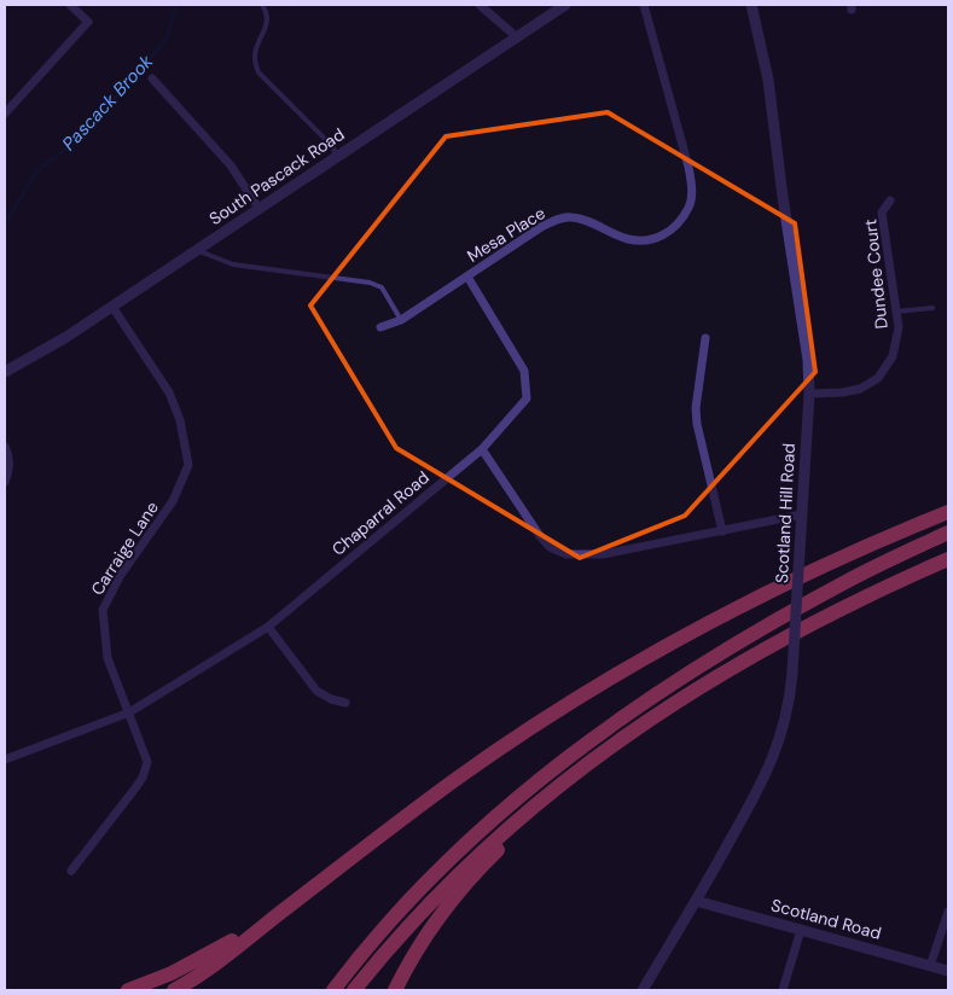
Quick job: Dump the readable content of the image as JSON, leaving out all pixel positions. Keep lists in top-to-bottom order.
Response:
{
  "streets": {
    "street": [
      "South Pascack Road",
      "Mesa Place",
      "Dundee Court",
      "Chaparral Road",
      "Scotland Hill Road",
      "Carraige Lane",
      "Scotland Road"
    ]
  },
  "crossings": [
    ["South Pascack Road", "Carraige Lane"],
    ["Mesa Place", "Chaparral Road"],
    ["Dundee Court", "Scotland Hill Road"],
    ["Chaparral Road", "Carraige Lane"],
    ["Scotland Hill Road", "Scotland Road"]
  ],
  "water": ["Pascack Brook"]
}
